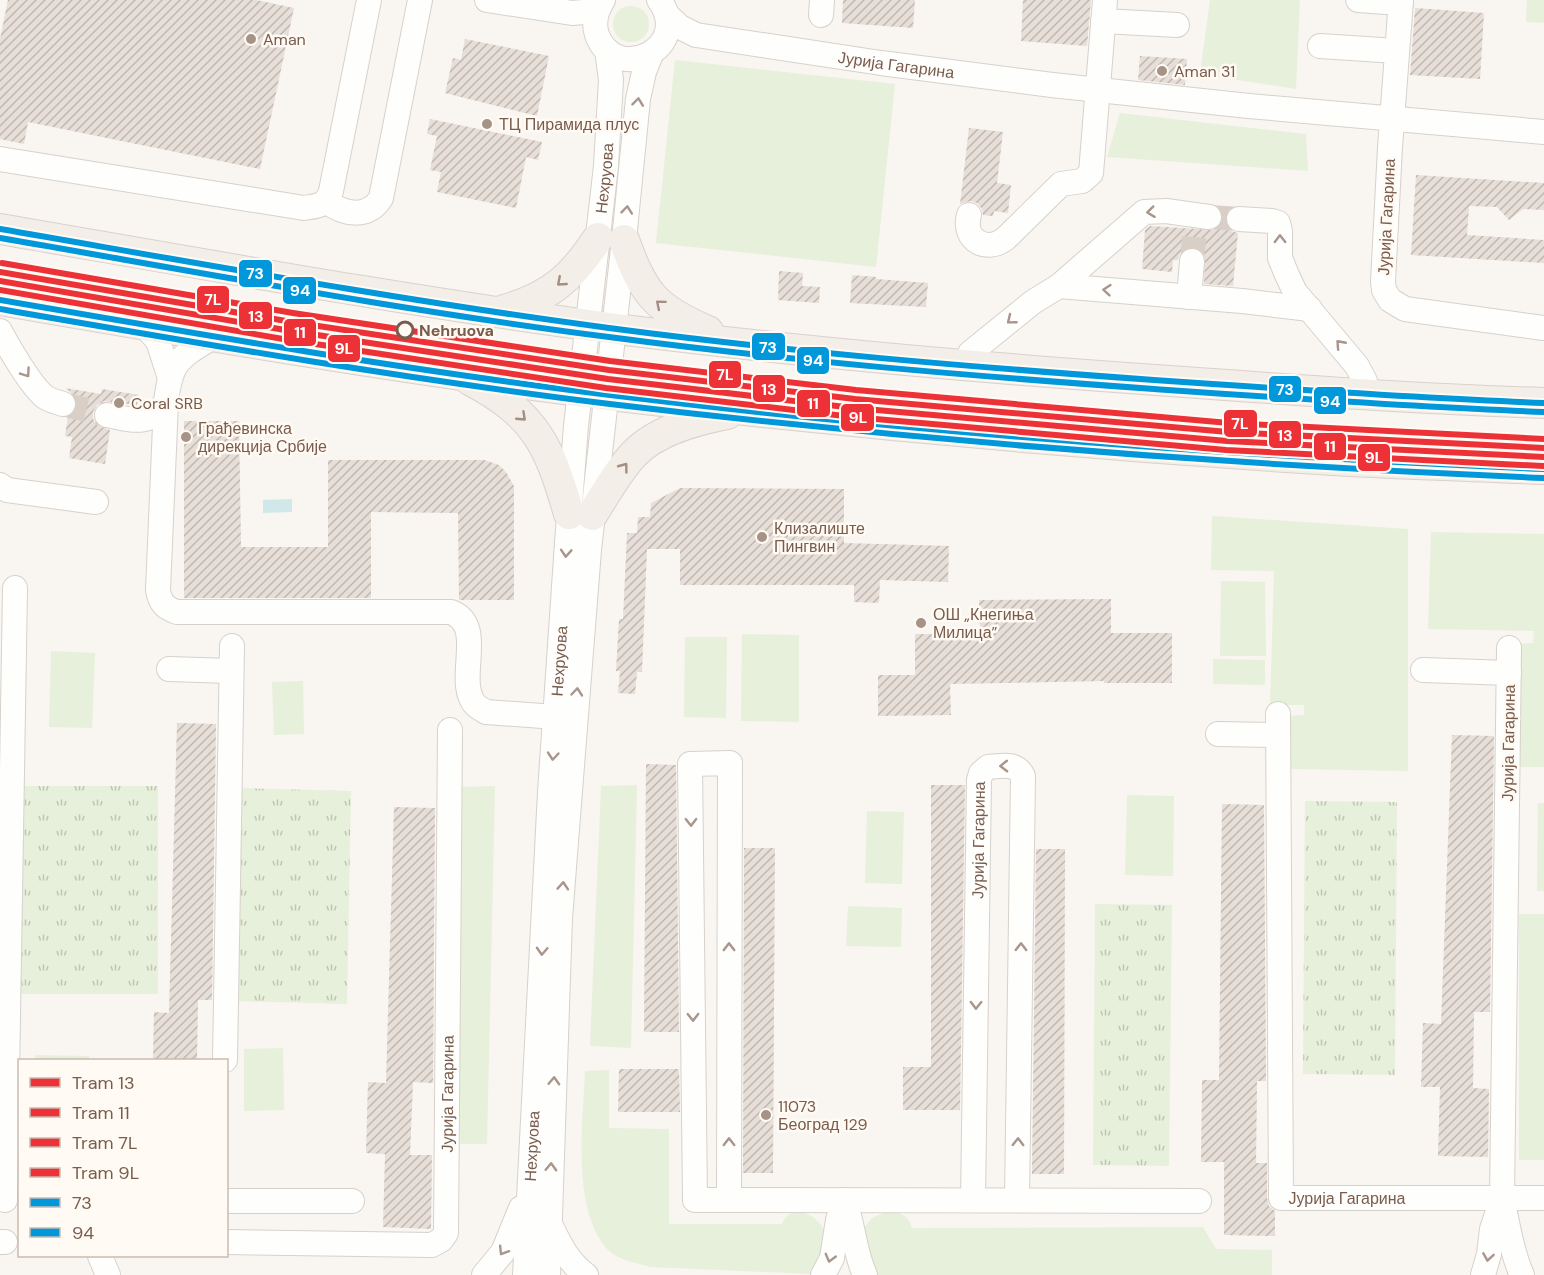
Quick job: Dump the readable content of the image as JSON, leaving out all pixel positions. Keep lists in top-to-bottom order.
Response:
{
  "streets": {
    "street": ["Јурија Гагарина", "Нехруова"]
  },
  "crossings": [
    ["Јурија Гагарина", "Нехруова"]
  ],
  "places": [
    "Aman",
    "Aman 31",
    "ТЦ Пирамида плус",
    "Nehruova",
    "Coral SRB",
    "Грађевинска дирекција Србије",
    "Клизалиште Пингвин",
    "ОШ „Кнегиња Милица”",
    "11073 Београд 129"
  ],
  "lines": [
    "transit line 73",
    "transit line 94",
    "tram line 7L",
    "tram line 13",
    "tram line 11",
    "tram line 9L"
  ],
  "legend": [
    "Tram 13",
    "Tram 11",
    "Tram 7L",
    "Tram 9L",
    "73",
    "94"
  ]
}
